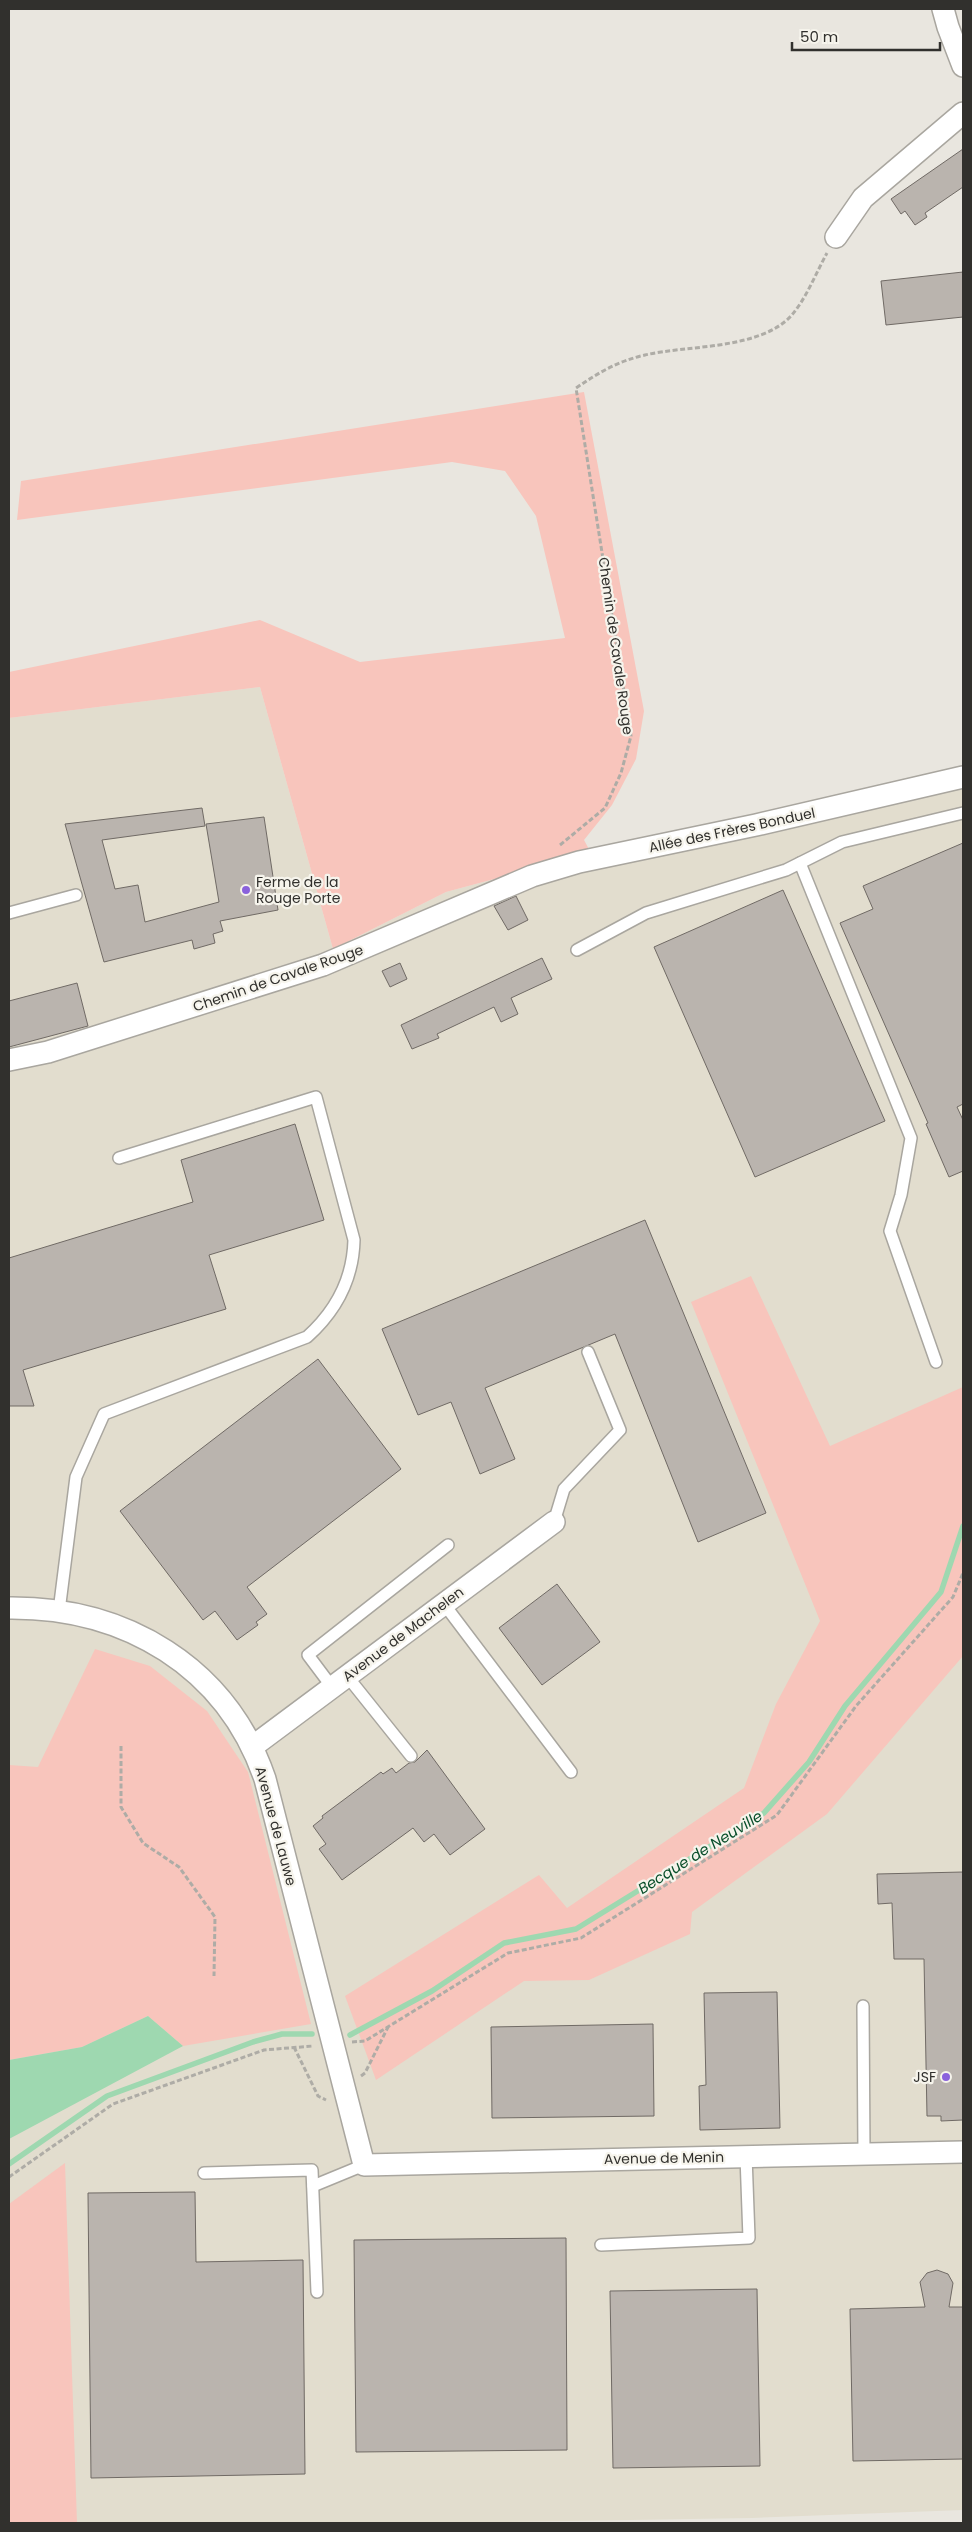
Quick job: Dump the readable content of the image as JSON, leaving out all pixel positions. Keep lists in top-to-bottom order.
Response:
{
  "streets": {
    "street": [
      "Chemin de Cavale Rouge",
      "Allée des Frères Bonduel",
      "Avenue de Machelen",
      "Avenue de Lauwe",
      "Avenue de Menin"
    ]
  },
  "crossings": [
    ["Chemin de Cavale Rouge", "Allée des Frères Bonduel"],
    ["Avenue de Machelen", "Avenue de Lauwe"],
    ["Avenue de Lauwe", "Avenue de Menin"]
  ],
  "water": ["Becque de Neuville"],
  "places": ["Ferme de la Rouge Porte", "JSF"],
  "scale_bar": "50 m"
}
